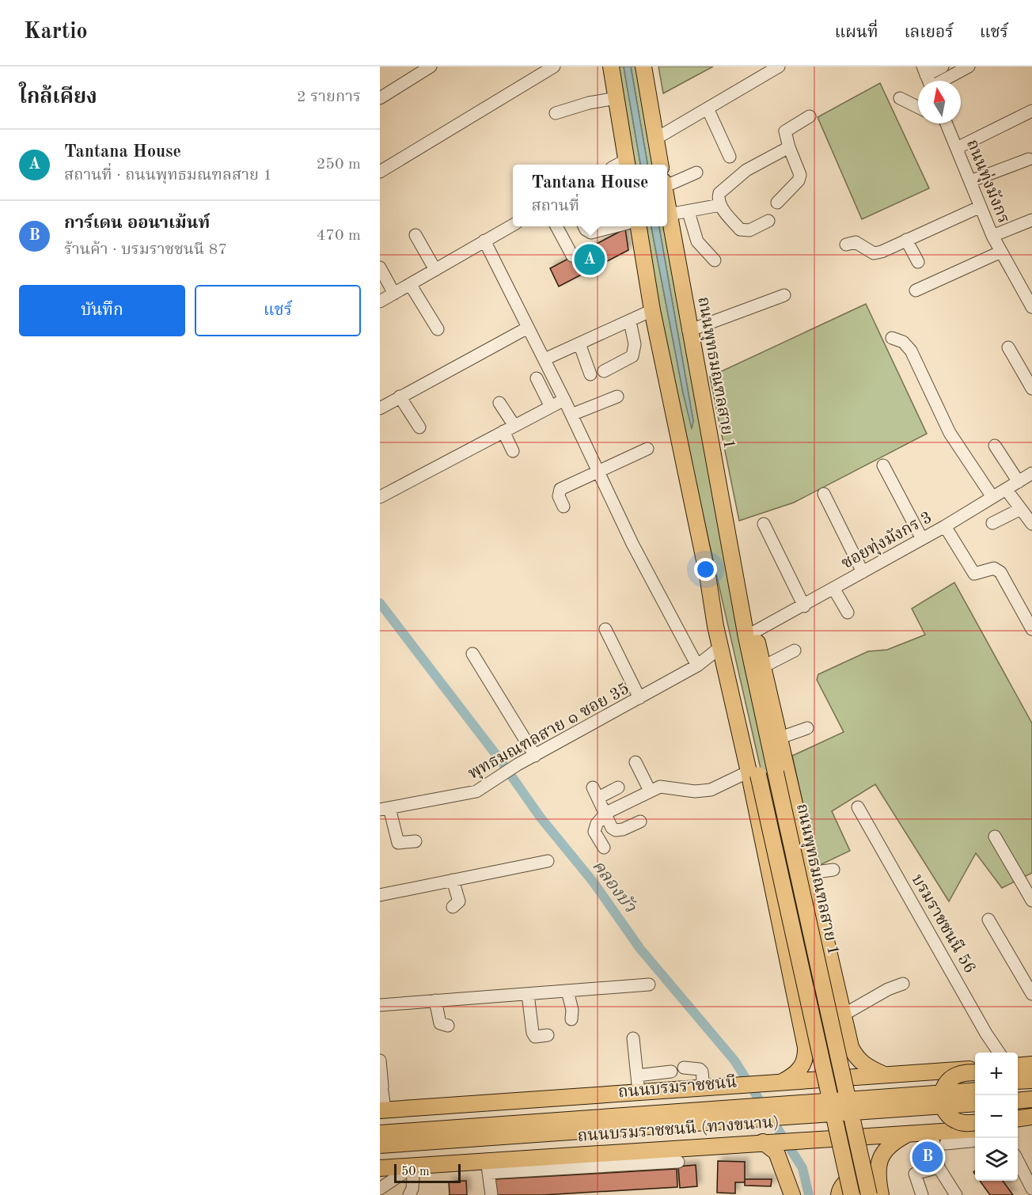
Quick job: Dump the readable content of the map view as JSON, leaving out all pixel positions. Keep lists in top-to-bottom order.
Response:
{
  "streets": {
    "main road": ["ถนนพุทธมณฑลสาย 1", "ถนนบรมราชชนนี", "ถนนบรมราชชนนี (ทางขนาน)"],
    "street": [
      "ถนนทุ่งมังกร",
      "ซอยทุ่งมังกร 3",
      "พุทธมณฑลสาย ๑ ซอย 35",
      "บรมราชชนนี 56"
    ]
  },
  "crossings": [
    ["ถนนพุทธมณฑลสาย 1", "ซอยทุ่งมังกร 3"]
  ],
  "water": ["คลองบัว"],
  "scale_bar": "50 m",
  "north": "top",
  "page": {
    "header": "Kartio",
    "nav": ["แผนที่", "เลเยอร์", "แชร์"],
    "heading": ["ใกล้เคียง", "2 รายการ"],
    "list": [
      {
        "mark": "A",
        "name": "Tantana House",
        "note": "สถานที่ · ถนนพุทธมณฑลสาย 1",
        "value": "250 m"
      },
      {
        "mark": "B",
        "name": "การ์เดน ออนาเม้นท์",
        "note": "ร้านค้า · บรมราชชนนี 87",
        "value": "470 m"
      }
    ],
    "popup": ["Tantana House", "สถานที่"],
    "pins": ["A", "B"],
    "buttons": ["บันทึก", "แชร์"],
    "map_buttons": ["+", "−"],
    "scale": "50 m"
  }
}
